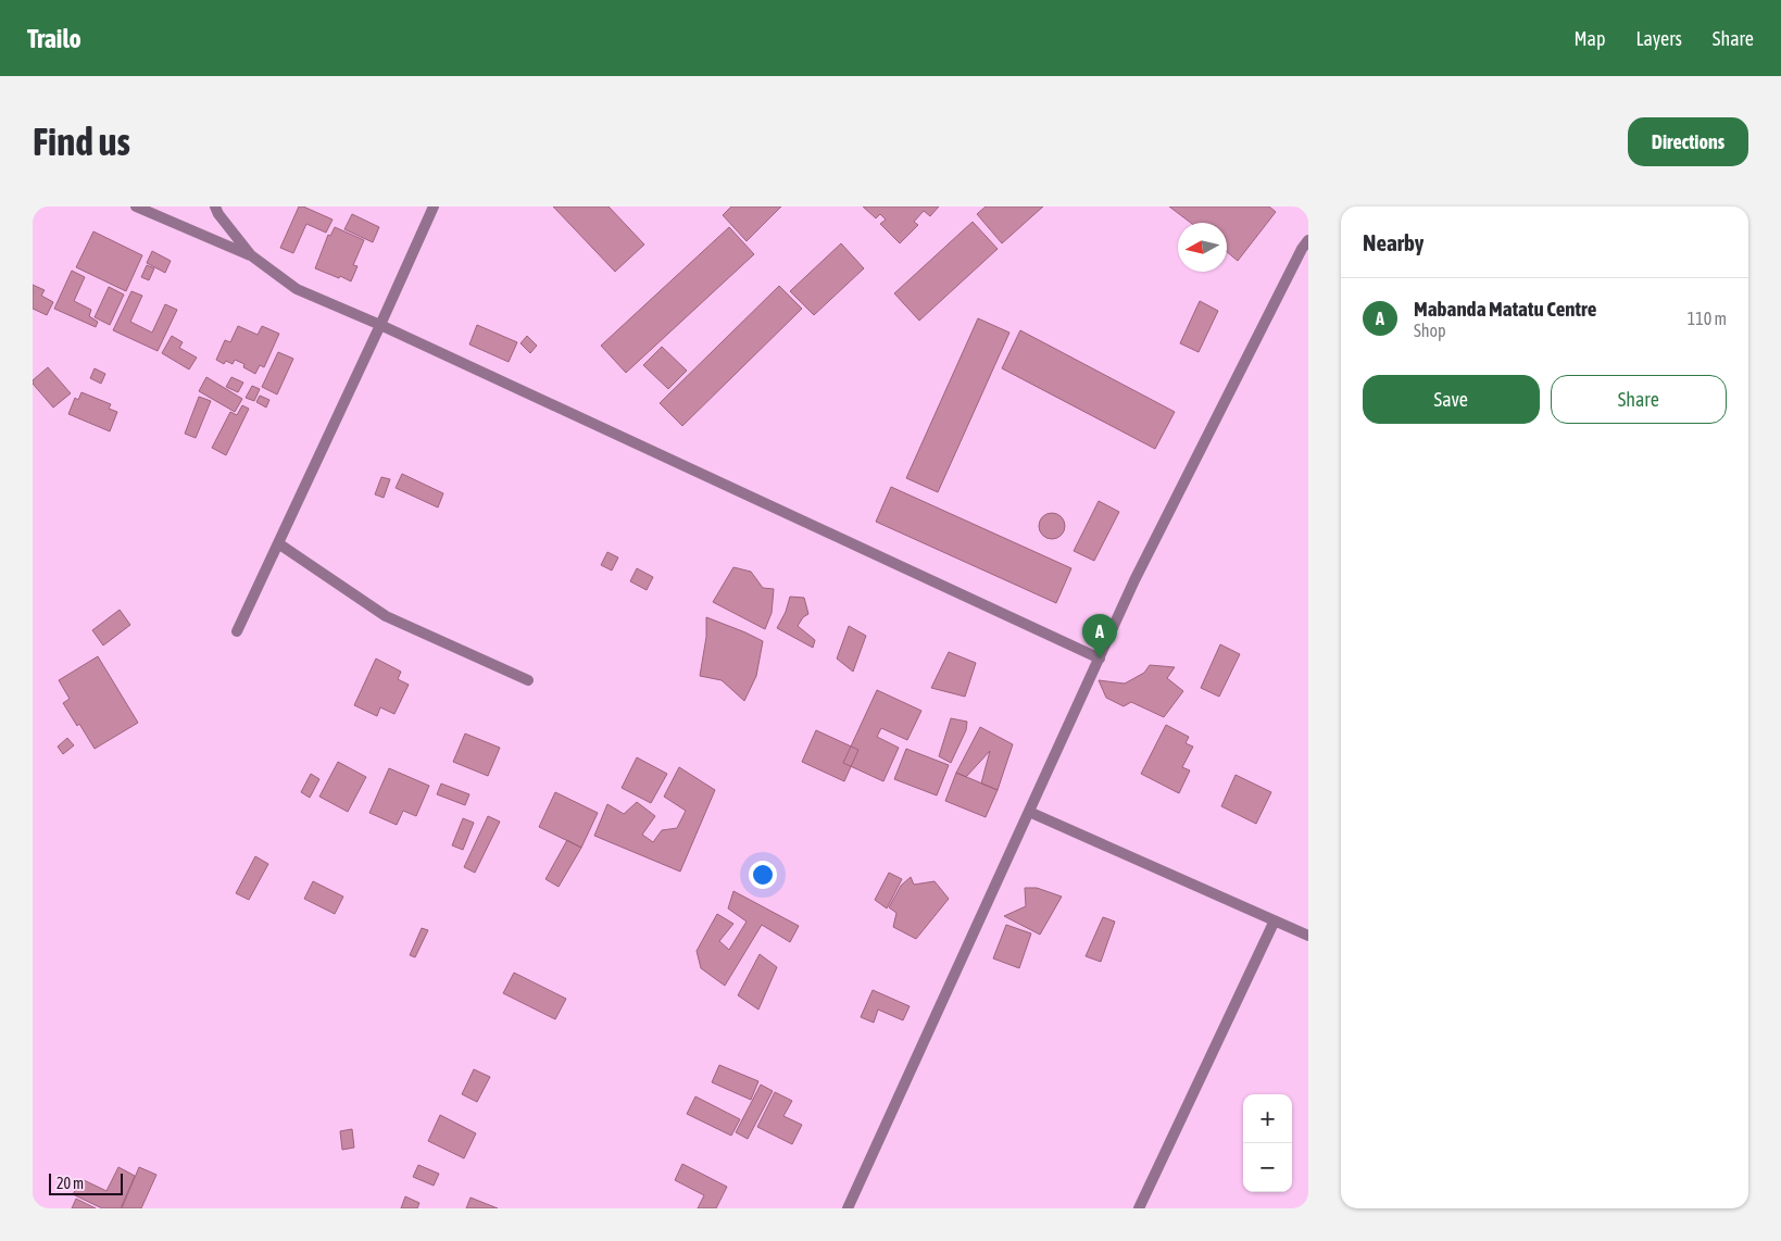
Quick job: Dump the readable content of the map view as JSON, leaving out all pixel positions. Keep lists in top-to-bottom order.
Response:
{
  "scale_bar": "20 m",
  "north": "left",
  "page": {
    "header": "Trailo",
    "nav": ["Map", "Layers", "Share"],
    "buttons": [
      "Directions",
      ["Save", "Share"]
    ],
    "title": "Find us",
    "heading": "Nearby",
    "list": [
      {
        "mark": "A",
        "name": "Mabanda Matatu Centre",
        "note": "Shop",
        "value": "110 m"
      }
    ],
    "pins": "A",
    "map_buttons": ["+", "−"],
    "scale": "20 m"
  }
}
